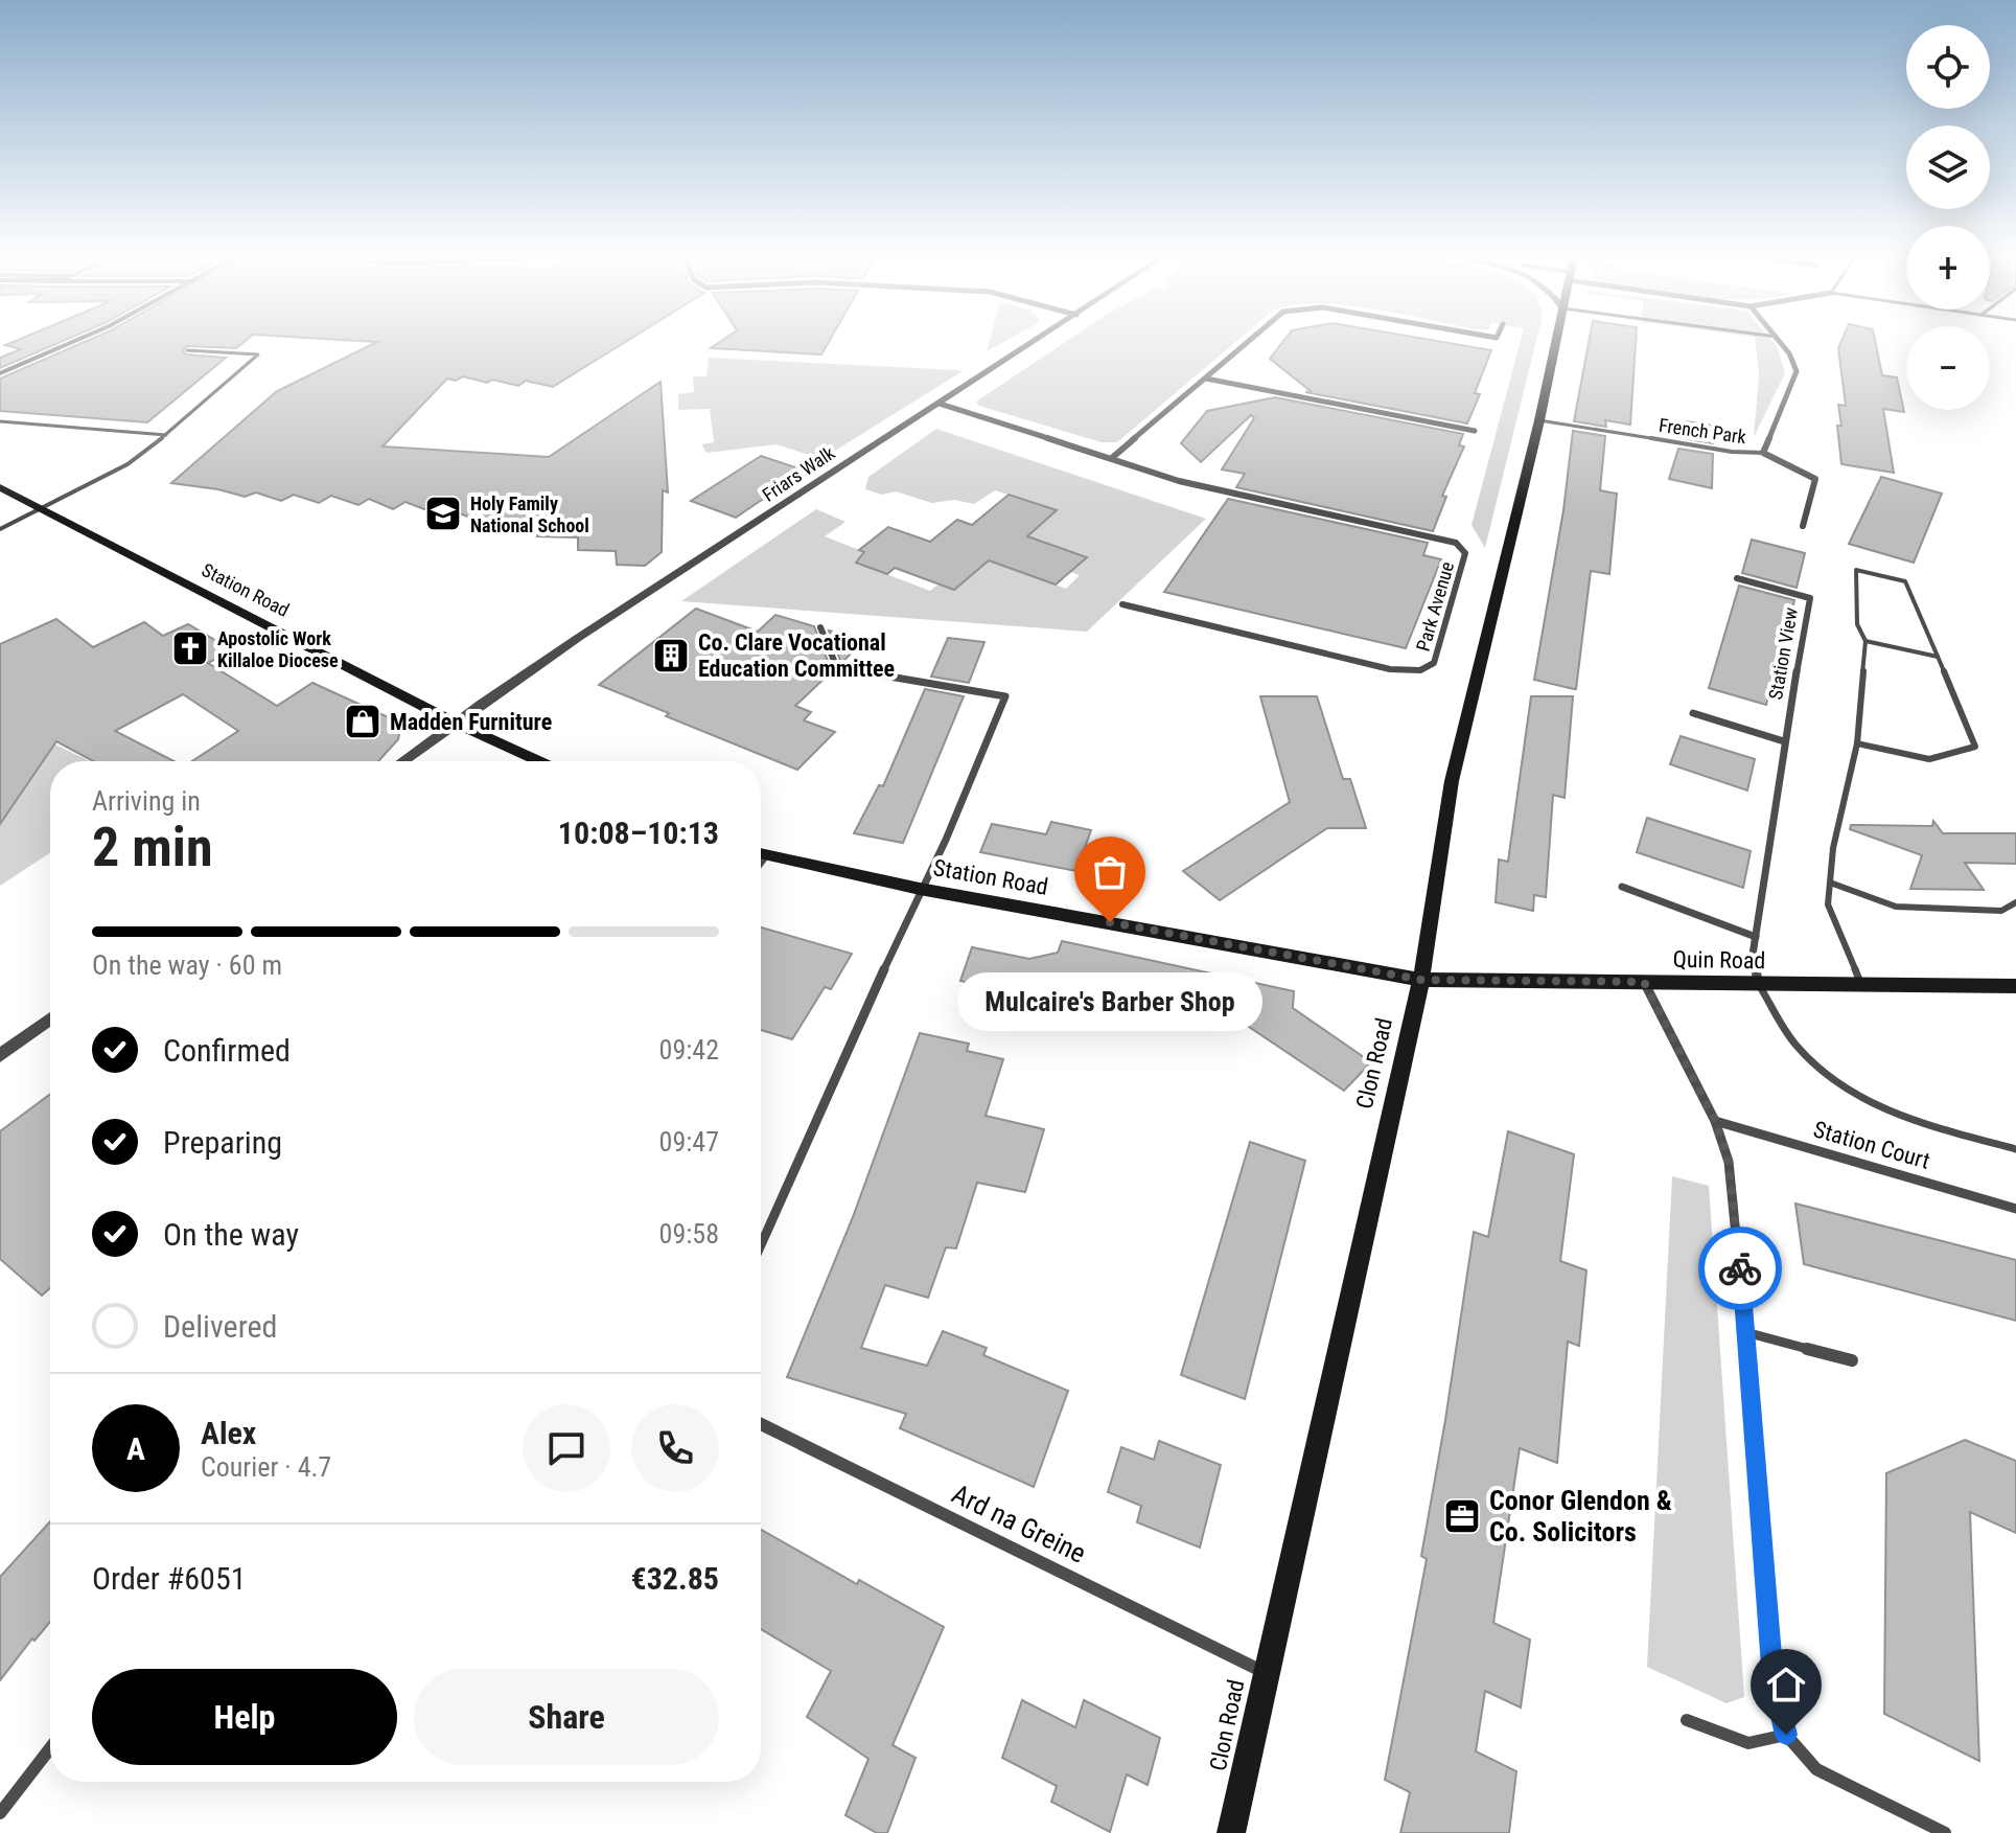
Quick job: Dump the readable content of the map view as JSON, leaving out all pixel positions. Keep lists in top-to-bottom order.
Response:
{
  "streets": {
    "main road": ["Station Road", "Quin Road", "Clon Road"],
    "street": [
      "French Park",
      "Friars Walk",
      "Park Avenue",
      "Station View",
      "Station Court",
      "Ard na Greine"
    ]
  },
  "crossings": [
    ["French Park", "Clon Road"],
    ["Friars Walk", "Station Road"],
    ["Friars Walk", "Park Avenue"],
    ["Station Road", "Quin Road"],
    ["Station Road", "Clon Road"],
    ["Station View", "Quin Road"],
    ["Quin Road", "Clon Road"],
    ["Clon Road", "Ard na Greine"]
  ],
  "places": {
    "school or university": ["Holy Family National School"],
    "church": ["Apostolic Work Killaloe Diocese"],
    "building": ["Co. Clare Vocational Education Committee"],
    "shop": ["Madden Furniture"],
    "other": ["Mulcaire's Barber Shop"],
    "office": ["Conor Glendon & Co. Solicitors"]
  },
  "page": {
    "map_buttons": ["+", "−"],
    "heading": ["2 min", "Arriving in", "10:08–10:13"],
    "panel": [
      "Alex",
      "Courier · 4.7",
      "Order #6051",
      "€32.85"
    ],
    "bar": "On the way · 60 m",
    "bubble": "Mulcaire's Barber Shop",
    "list": [
      ["Confirmed", "09:42"],
      ["Preparing", "09:47"],
      ["On the way", "09:58"],
      "Delivered"
    ],
    "round": "A",
    "buttons": ["Help", "Share"]
  }
}
